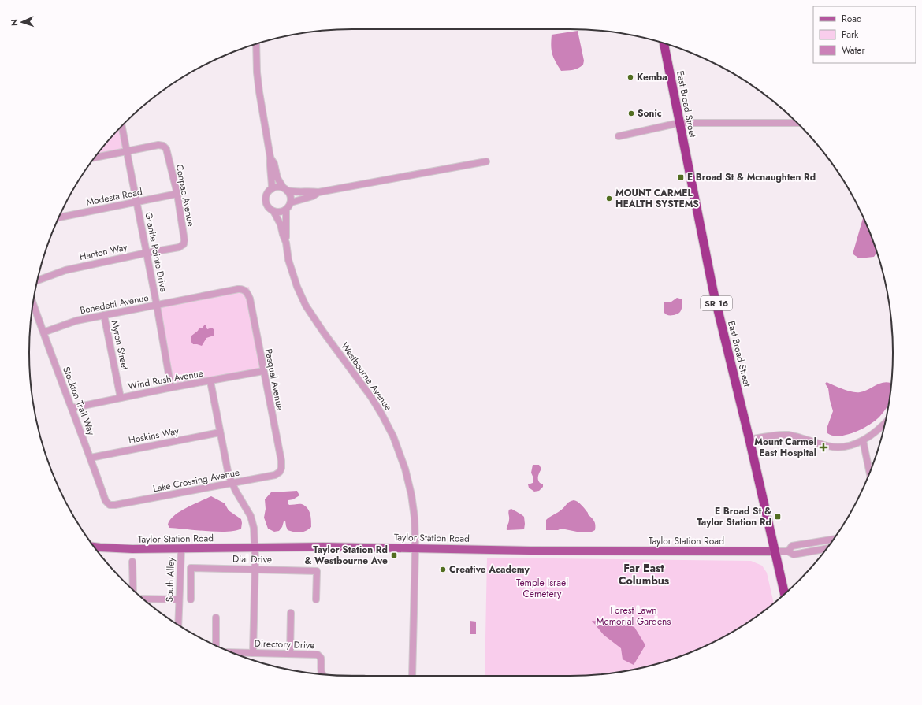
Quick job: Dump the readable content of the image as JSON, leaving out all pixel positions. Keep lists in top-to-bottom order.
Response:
{
  "streets": {
    "highway": ["East Broad Street", "SR 16"],
    "main road": ["Taylor Station Road"],
    "street": [
      "Cenpac Avenue",
      "Modesta Road",
      "Hanton Way",
      "Granite Pointe Drive",
      "Benedetti Avenue",
      "Myron Street",
      "Westbourne Avenue",
      "Wind Rush Avenue",
      "Pasqual Avenue",
      "Stockton Trail Way",
      "Hoskins Way",
      "Lake Crossing Avenue",
      "Dial Drive",
      "South Alley",
      "Directory Drive"
    ]
  },
  "crossings": [
    ["East Broad Street", "Taylor Station Road"],
    ["Cenpac Avenue", "Modesta Road"],
    ["Cenpac Avenue", "Hanton Way"],
    ["Cenpac Avenue", "Granite Pointe Drive"],
    ["Modesta Road", "Granite Pointe Drive"],
    ["Hanton Way", "Granite Pointe Drive"],
    ["Granite Pointe Drive", "Benedetti Avenue"],
    ["Granite Pointe Drive", "Wind Rush Avenue"],
    ["Benedetti Avenue", "Myron Street"],
    ["Benedetti Avenue", "Pasqual Avenue"],
    ["Benedetti Avenue", "Stockton Trail Way"],
    ["Myron Street", "Wind Rush Avenue"],
    ["Westbourne Avenue", "Taylor Station Road"],
    ["Wind Rush Avenue", "Pasqual Avenue"],
    ["Wind Rush Avenue", "Stockton Trail Way"],
    ["Pasqual Avenue", "Lake Crossing Avenue"],
    ["Stockton Trail Way", "Hoskins Way"],
    ["Stockton Trail Way", "Lake Crossing Avenue"],
    ["Taylor Station Road", "South Alley"]
  ],
  "districts": ["Far East Columbus"],
  "parks": ["Temple Israel Cemetery", "Forest Lawn Memorial Gardens"],
  "places": {
    "other": [
      "Kemba",
      "Sonic",
      "MOUNT CARMEL HEALTH SYSTEMS",
      "Creative Academy"
    ],
    "transit": ["E Broad St & Mcnaughten Rd", "E Broad St & Taylor Station Rd", "Taylor Station Rd & Westbourne Ave"],
    "health": ["Mount Carmel East Hospital"]
  },
  "legend": ["Road", "Park", "Water"],
  "north": "left"
}
